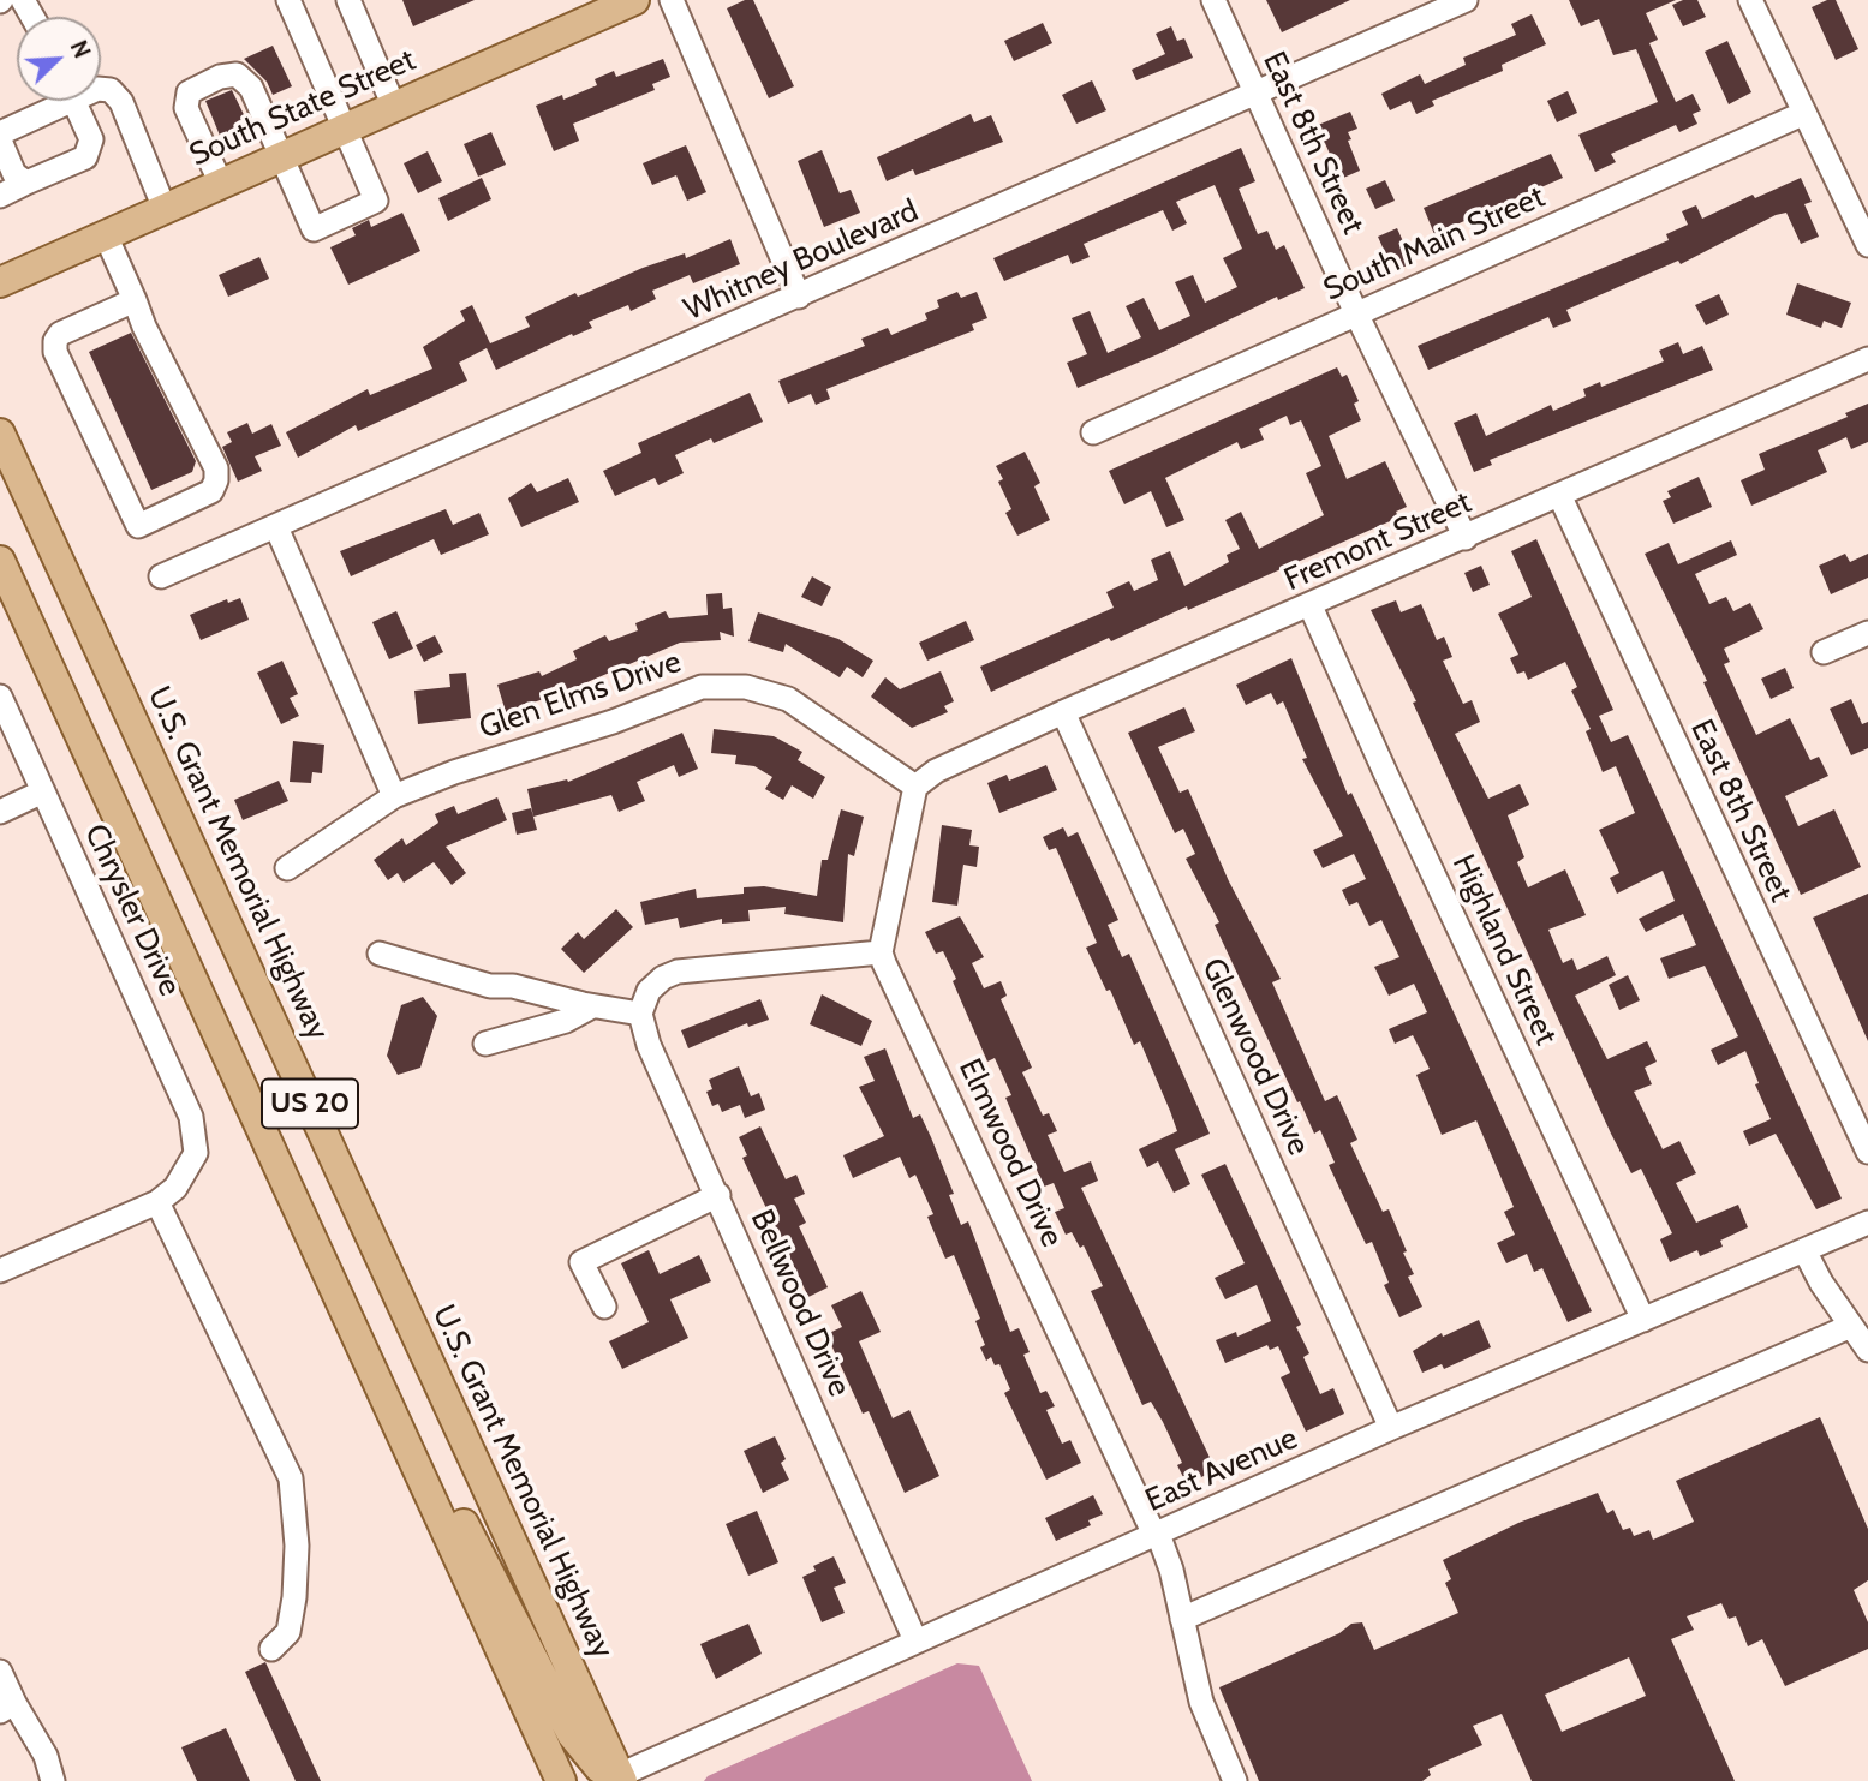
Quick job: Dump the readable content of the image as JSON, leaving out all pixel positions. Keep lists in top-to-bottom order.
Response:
{
  "streets": {
    "main road": ["South State Street", "U.S. Grant Memorial Highway", "US 20"],
    "street": [
      "East 8th Street",
      "South Main Street",
      "Whitney Boulevard",
      "Fremont Street",
      "Glen Elms Drive",
      "Chrysler Drive",
      "Highland Street",
      "Glenwood Drive",
      "Elmwood Drive",
      "Bellwood Drive",
      "East Avenue"
    ]
  },
  "crossings": [
    ["East 8th Street", "South Main Street"],
    ["East 8th Street", "Whitney Boulevard"],
    ["East 8th Street", "Fremont Street"],
    ["Fremont Street", "Glen Elms Drive"],
    ["Fremont Street", "Highland Street"],
    ["Fremont Street", "Glenwood Drive"],
    ["U.S. Grant Memorial Highway", "East Avenue"],
    ["Highland Street", "East Avenue"],
    ["Glenwood Drive", "East Avenue"],
    ["Elmwood Drive", "East Avenue"],
    ["Bellwood Drive", "East Avenue"]
  ],
  "north": "top right"
}
